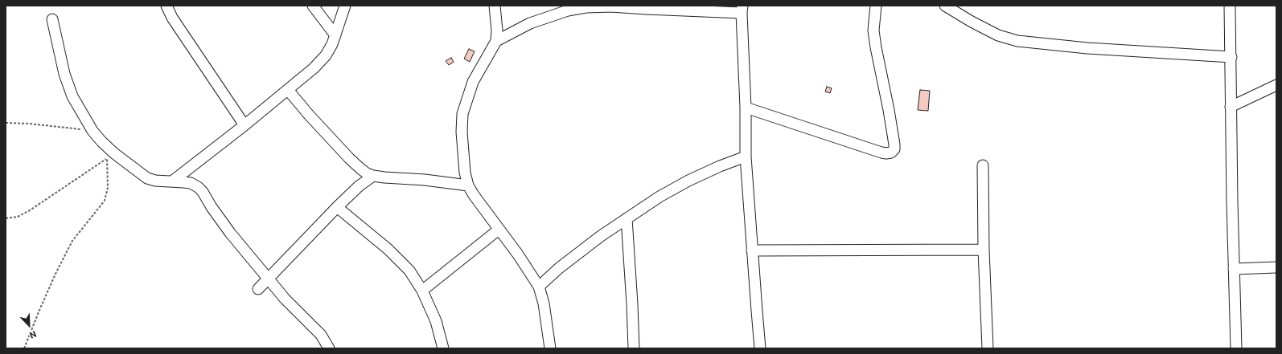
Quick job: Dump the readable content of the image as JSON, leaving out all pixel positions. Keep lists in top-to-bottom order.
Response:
{
  "north": "bottom right"
}
